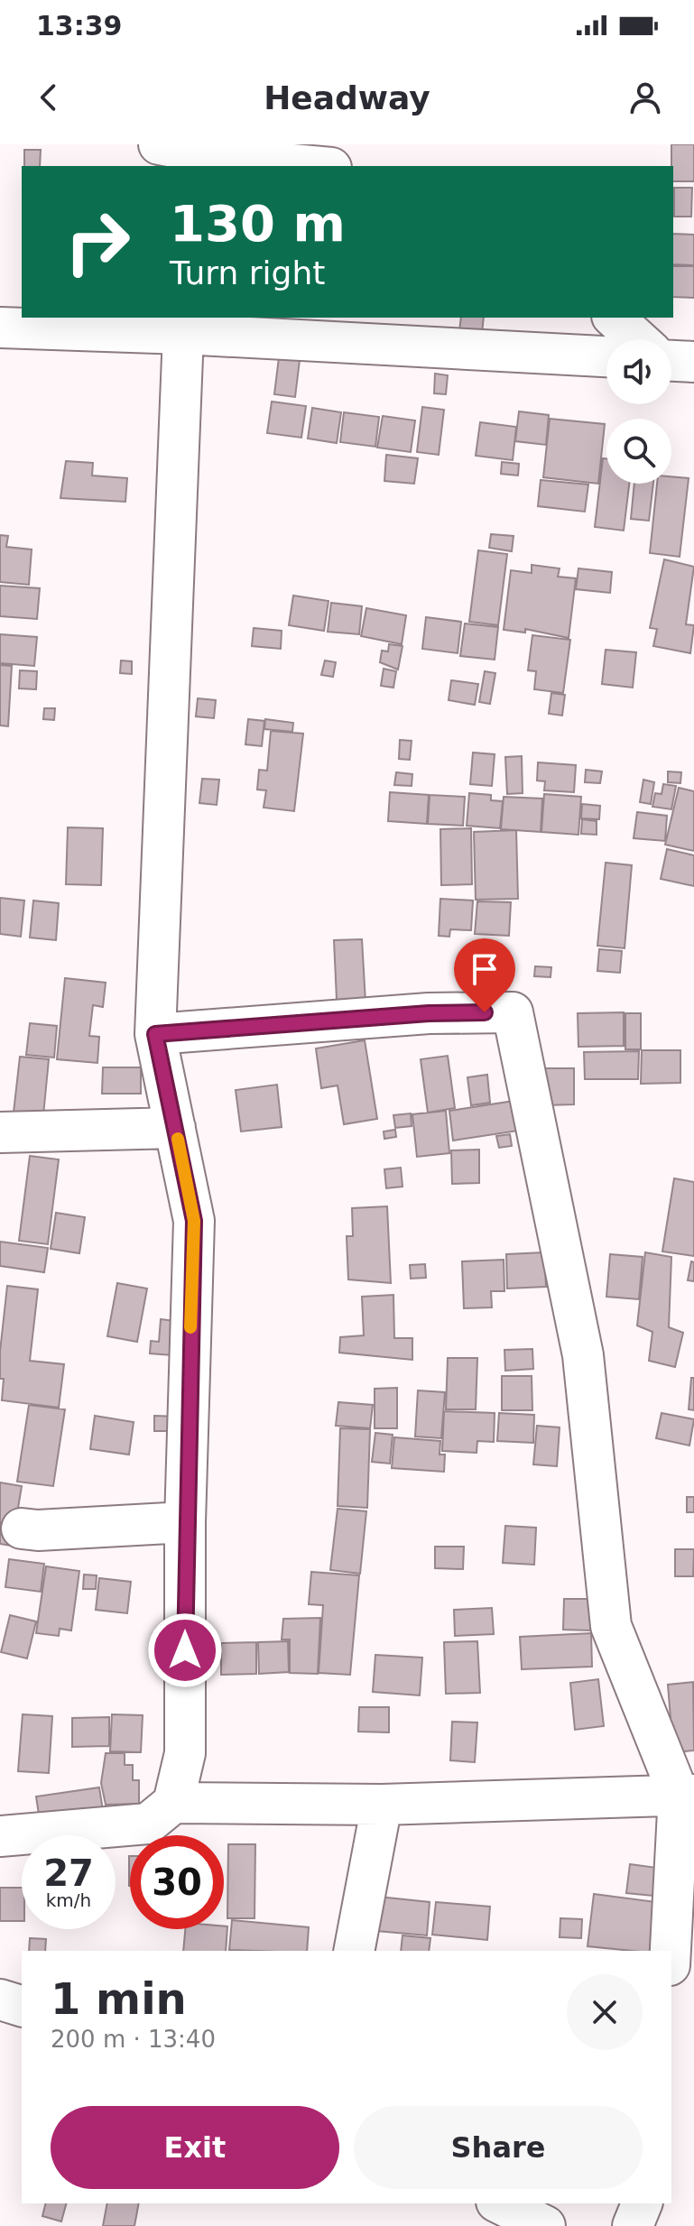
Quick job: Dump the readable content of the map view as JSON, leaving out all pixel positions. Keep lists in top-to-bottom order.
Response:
{
  "page": {
    "status": "13:39",
    "header": "Headway",
    "turn": ["130 m", "Turn right"],
    "speed": "27 km/h",
    "limit": "30",
    "heading": ["1 min", "200 m · 13:40"],
    "buttons": ["Exit", "Share"]
  }
}
